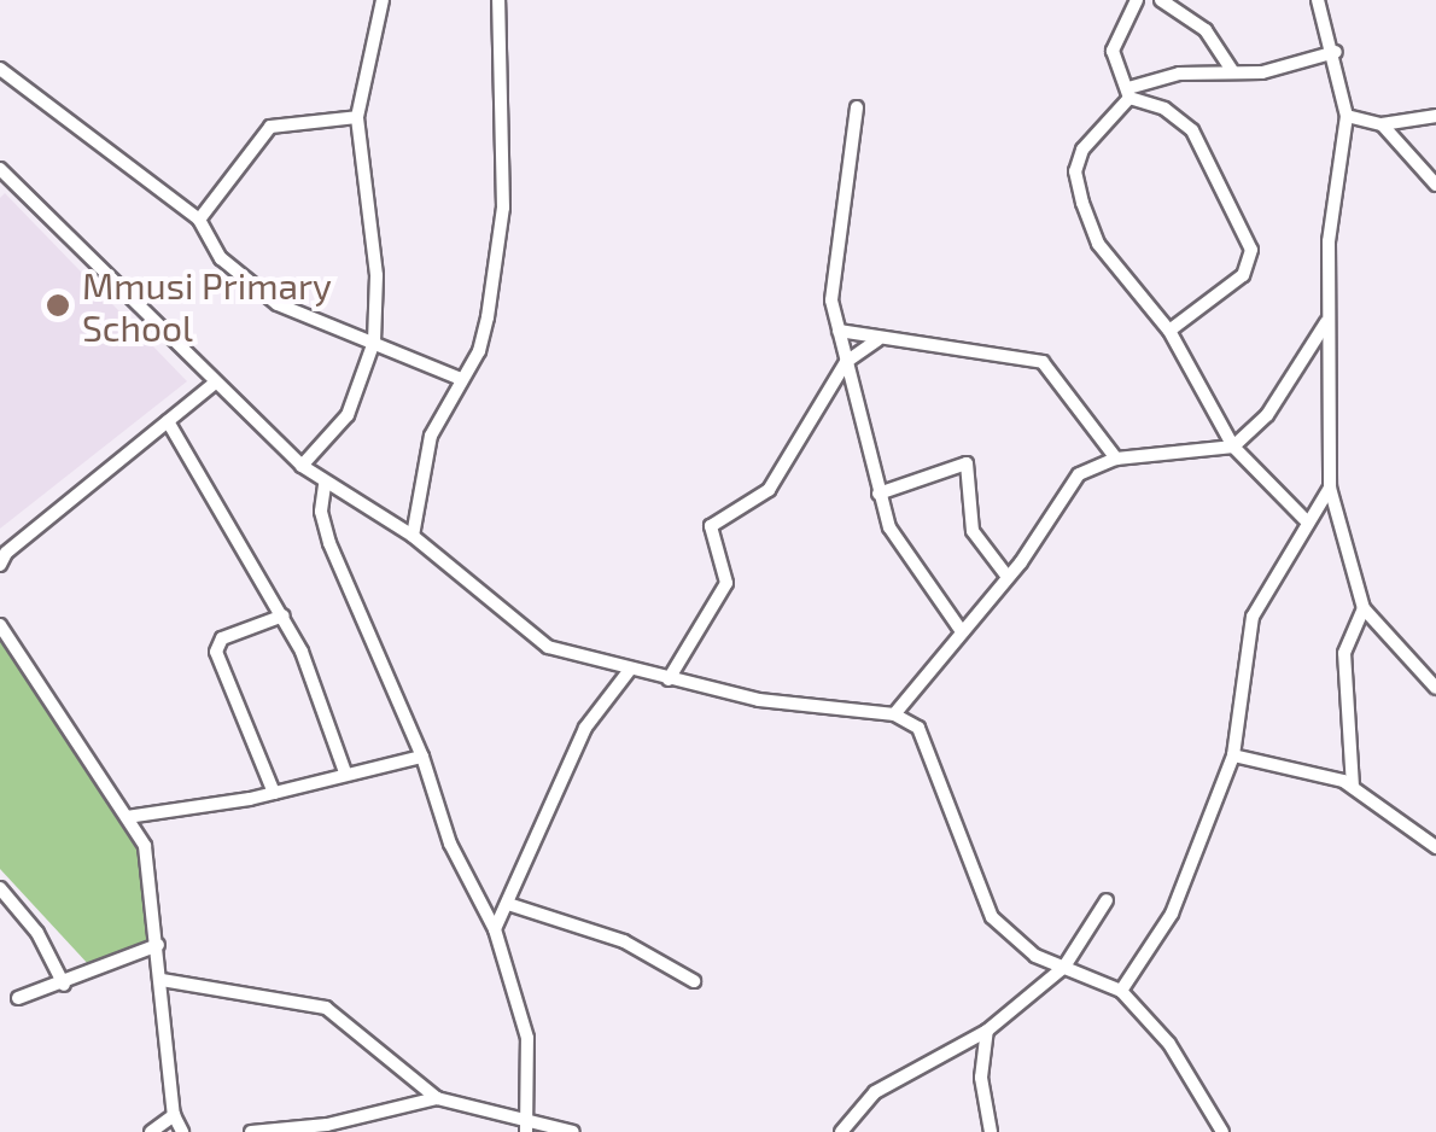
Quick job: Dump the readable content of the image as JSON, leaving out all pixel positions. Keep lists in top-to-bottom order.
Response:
{
  "places": ["Mmusi Primary School"]
}
